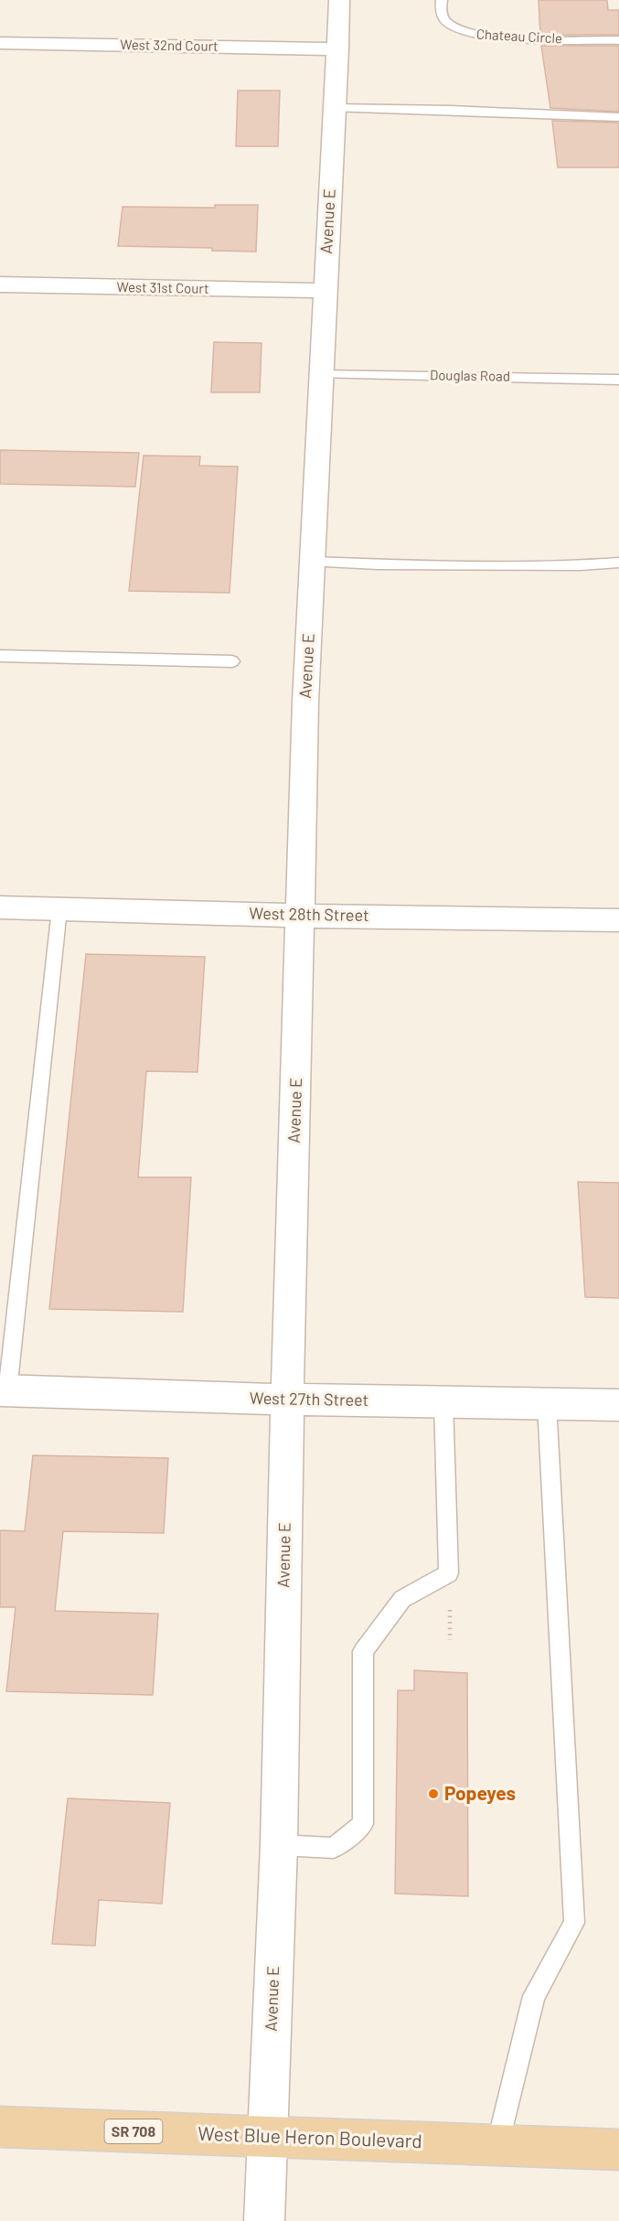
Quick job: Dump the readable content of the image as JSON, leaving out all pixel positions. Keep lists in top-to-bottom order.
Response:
{
  "streets": {
    "main road": ["SR 708", "West Blue Heron Boulevard"],
    "street": [
      "West 32nd Court",
      "Avenue E",
      "West 31st Court",
      "West 28th Street",
      "West 27th Street"
    ],
    "lane": ["Chateau Circle", "Douglas Road"]
  },
  "crossings": [
    ["West 32nd Court", "Avenue E"],
    ["Avenue E", "West 31st Court"],
    ["Avenue E", "Douglas Road"],
    ["Avenue E", "West 28th Street"],
    ["Avenue E", "West 27th Street"],
    ["Avenue E", "West Blue Heron Boulevard"]
  ],
  "places": ["Popeyes"]
}
